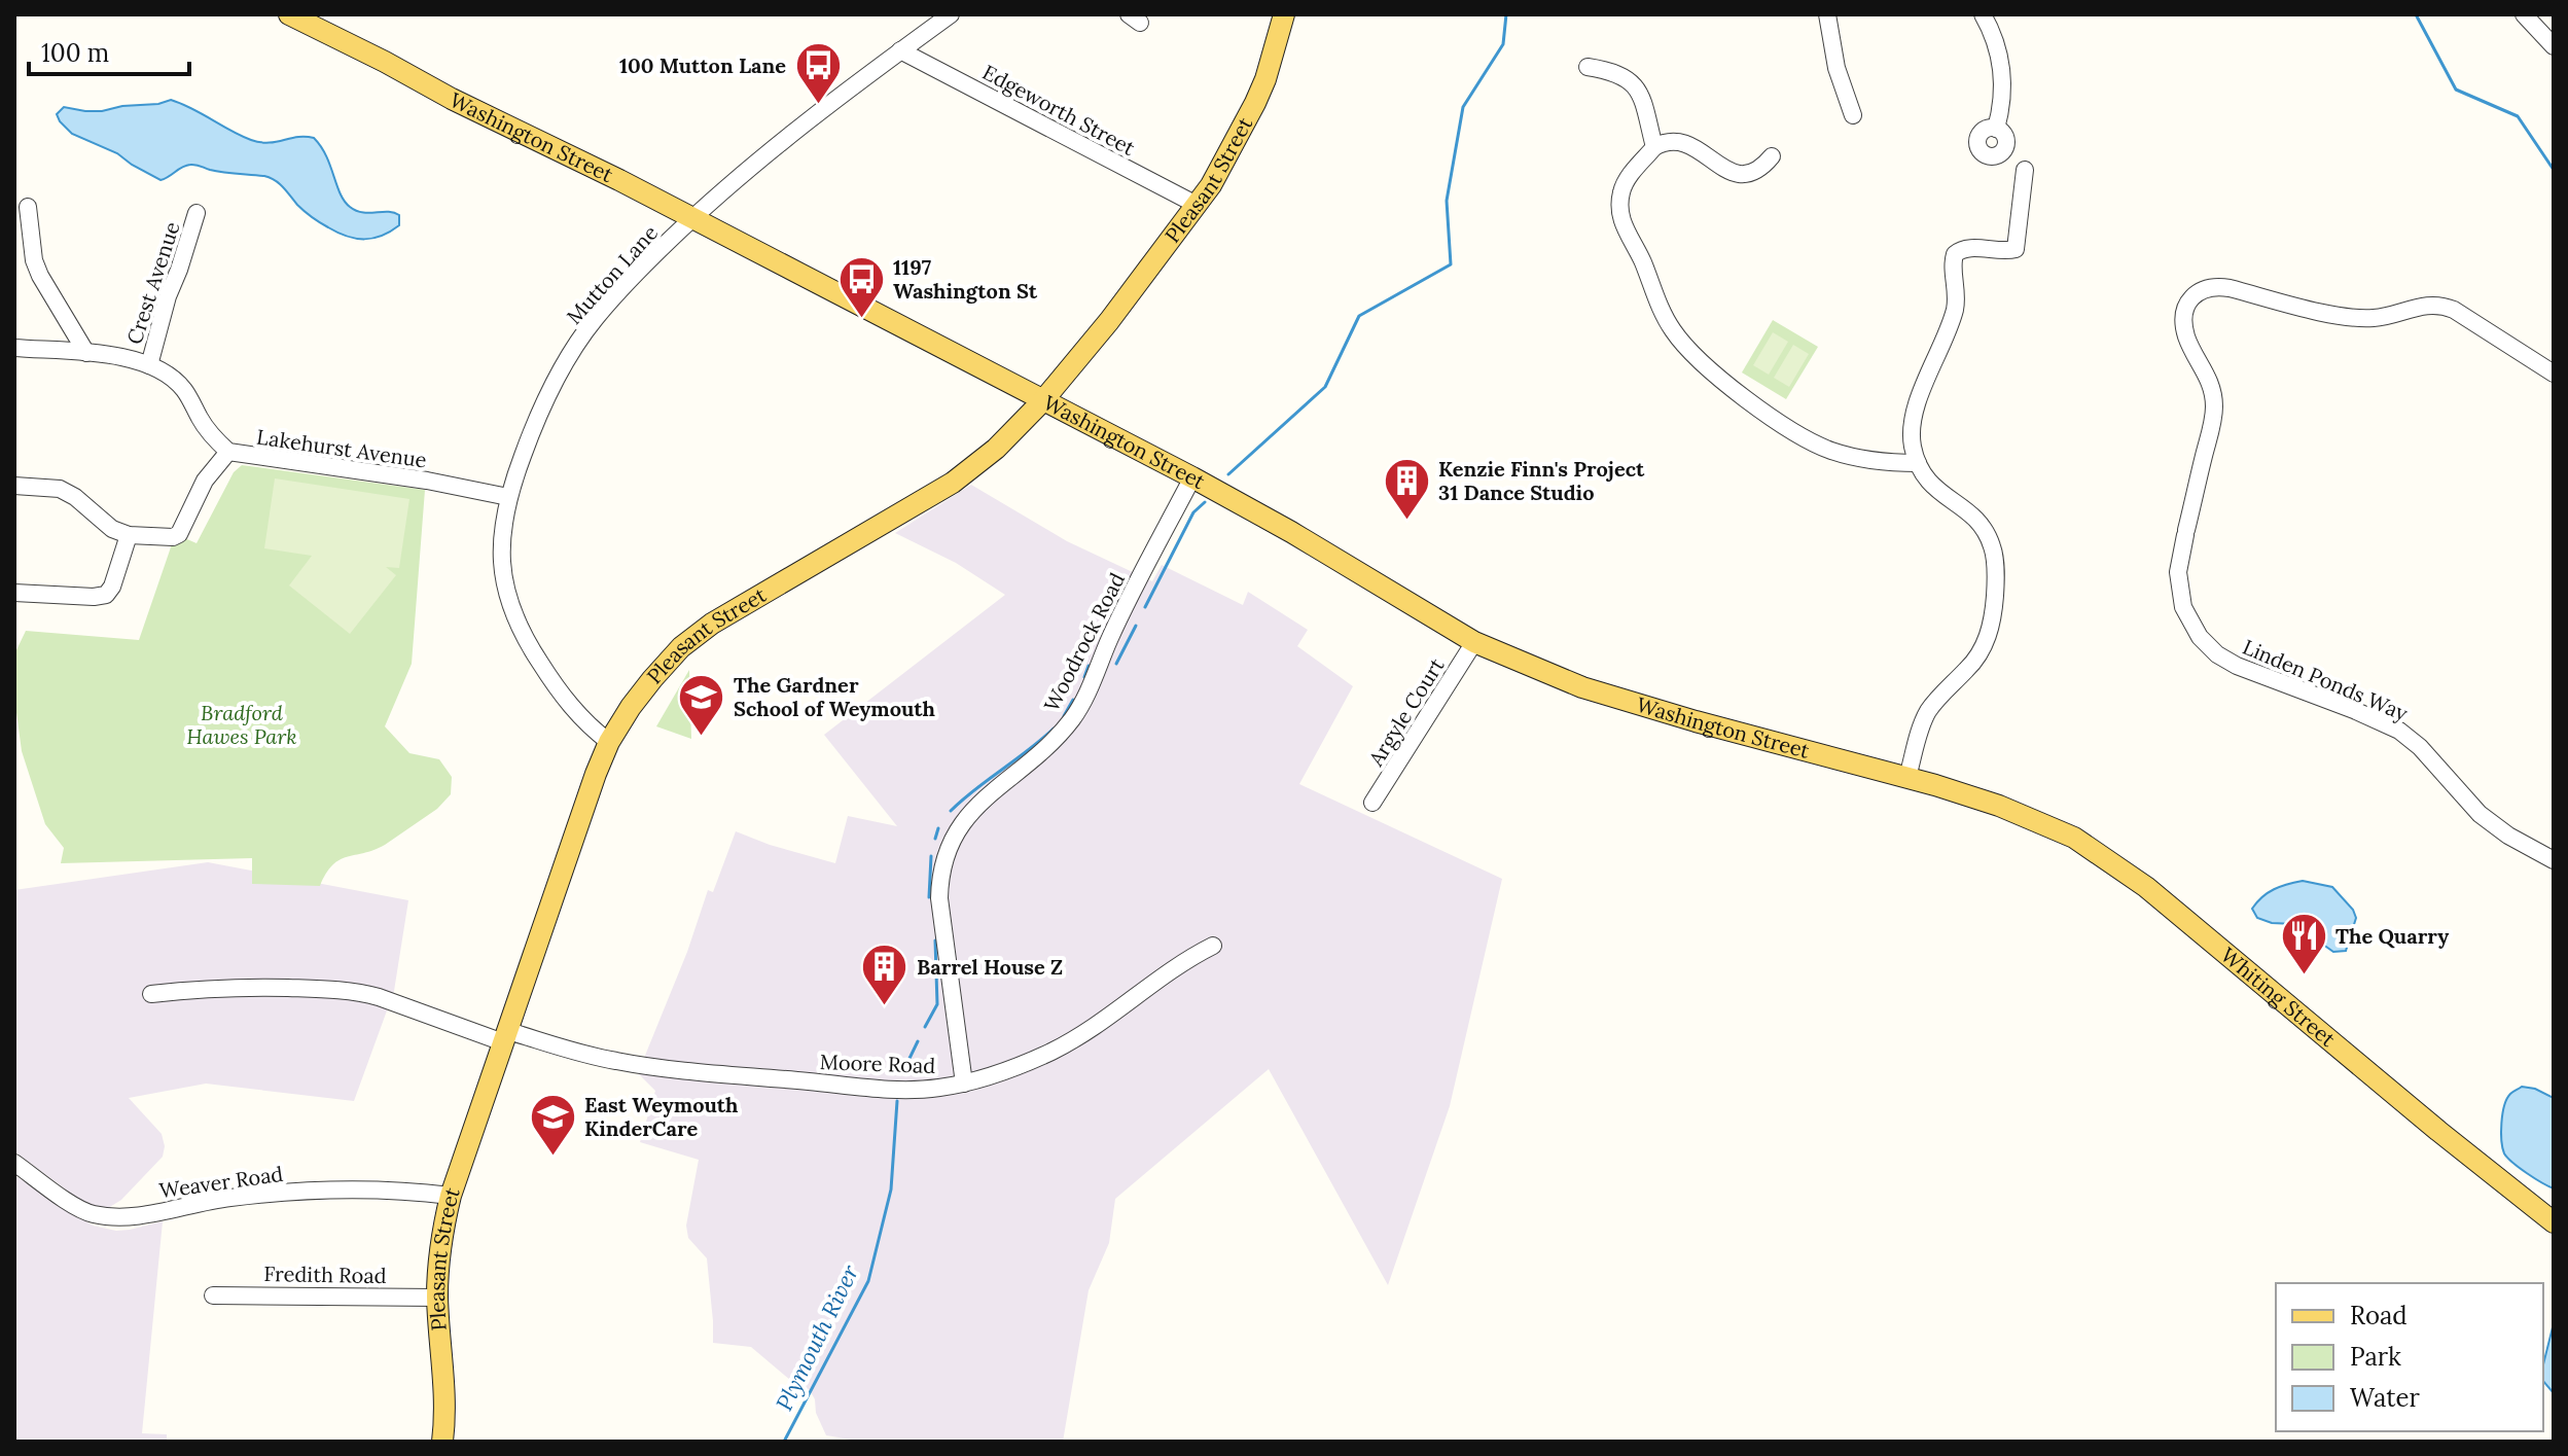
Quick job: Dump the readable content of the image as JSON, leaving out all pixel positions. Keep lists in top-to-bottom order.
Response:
{
  "streets": {
    "main road": ["Washington Street", "Pleasant Street", "Whiting Street"],
    "street": [
      "Edgeworth Street",
      "Mutton Lane",
      "Crest Avenue",
      "Lakehurst Avenue",
      "Woodrock Road",
      "Linden Ponds Way",
      "Argyle Court",
      "Moore Road",
      "Weaver Road",
      "Fredith Road"
    ]
  },
  "crossings": [
    ["Edgeworth Street", "Pleasant Street"],
    ["Edgeworth Street", "Mutton Lane"],
    ["Washington Street", "Pleasant Street"],
    ["Washington Street", "Mutton Lane"],
    ["Washington Street", "Woodrock Road"],
    ["Washington Street", "Argyle Court"],
    ["Washington Street", "Whiting Street"],
    ["Pleasant Street", "Mutton Lane"],
    ["Pleasant Street", "Moore Road"],
    ["Pleasant Street", "Weaver Road"],
    ["Pleasant Street", "Fredith Road"],
    ["Mutton Lane", "Lakehurst Avenue"],
    ["Crest Avenue", "Lakehurst Avenue"],
    ["Woodrock Road", "Moore Road"]
  ],
  "water": ["Plymouth River"],
  "parks": ["Bradford Hawes Park"],
  "places": {
    "bus stop": ["100 Mutton Lane", "1197 Washington St"],
    "building": ["Kenzie Finn's Project 31 Dance Studio", "Barrel House Z"],
    "school or university": ["The Gardner School of Weymouth", "East Weymouth KinderCare"],
    "restaurant": ["The Quarry"]
  },
  "legend": ["Road", "Park", "Water"],
  "scale_bar": "100 m"
}
